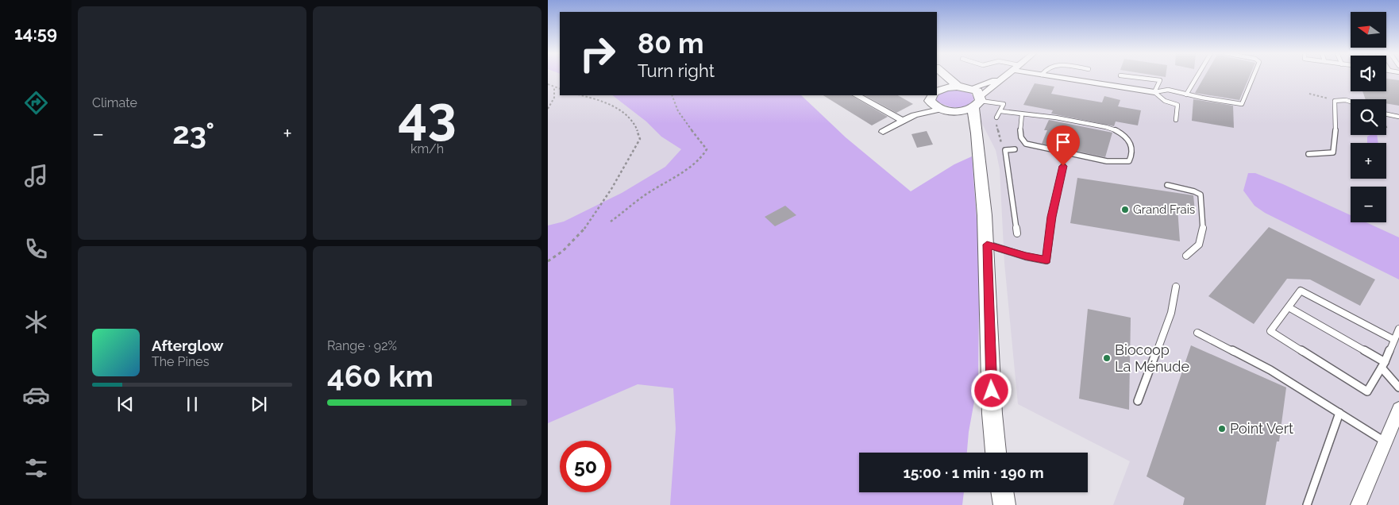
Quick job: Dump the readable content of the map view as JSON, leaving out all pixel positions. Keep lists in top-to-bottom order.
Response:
{
  "places": ["Grand Frais", "Biocoop La Ménude", "Point Vert"],
  "north": "left",
  "page": {
    "tabs": "14:59",
    "tile": [
      "Climate",
      ["43", "km/h"],
      ["Range · 92%", "460 km"]
    ],
    "map_buttons": ["+", "−"],
    "turn": ["80 m", "Turn right"],
    "heat": ["−", "23°", "+"],
    "song": ["Afterglow", "The Pines"],
    "limit": "50",
    "trip": "15:00 · 1 min · 190 m"
  }
}
